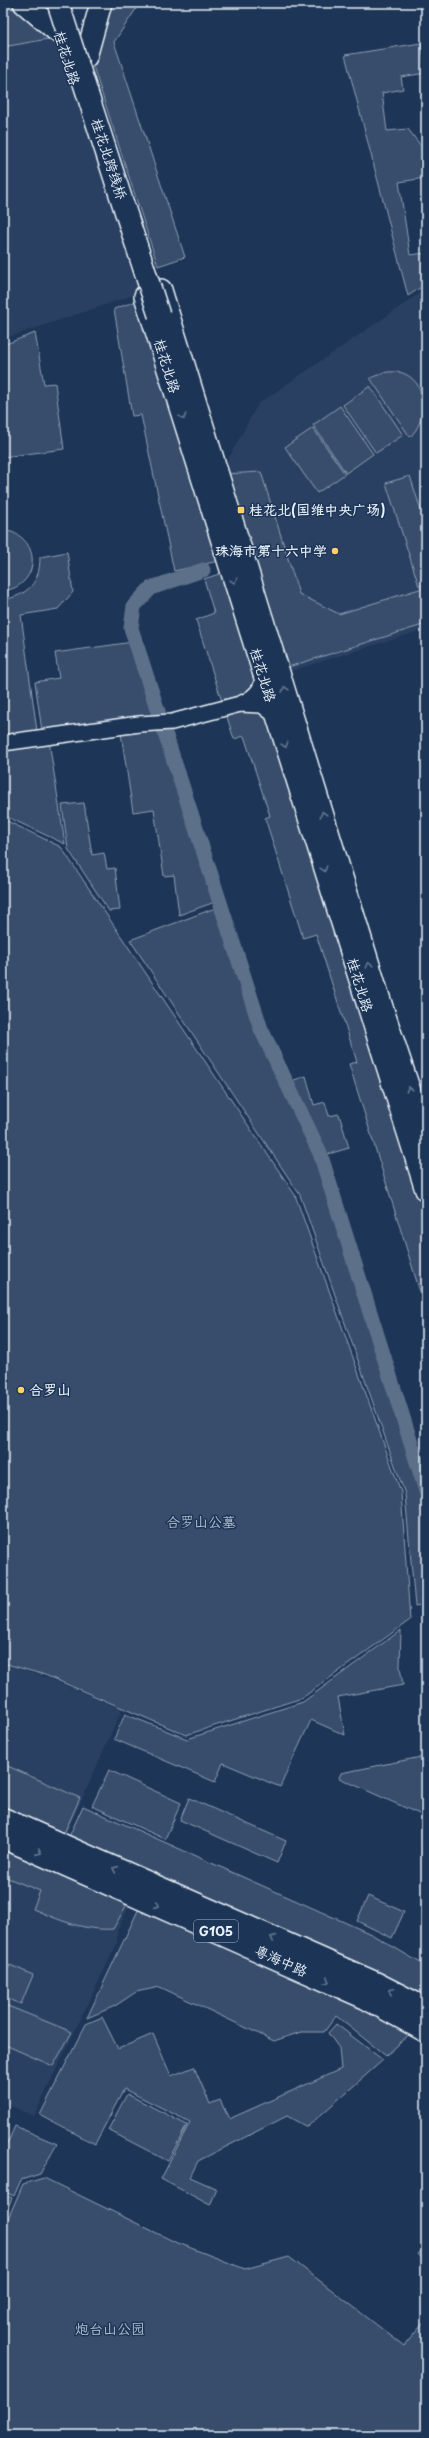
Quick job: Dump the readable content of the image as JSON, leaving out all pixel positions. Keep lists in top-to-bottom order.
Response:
{
  "streets": {
    "highway": ["G105", "粤海中路"],
    "main road": ["桂花北路", "桂花北跨线桥"]
  },
  "crossings": [
    ["桂花北路", "桂花北跨线桥"]
  ],
  "parks": ["合罗山公墓", "炮台山公园"],
  "places": {
    "transit": ["桂花北(国维中央广场)"],
    "other": ["珠海市第十六中学", "合罗山"]
  }
}
